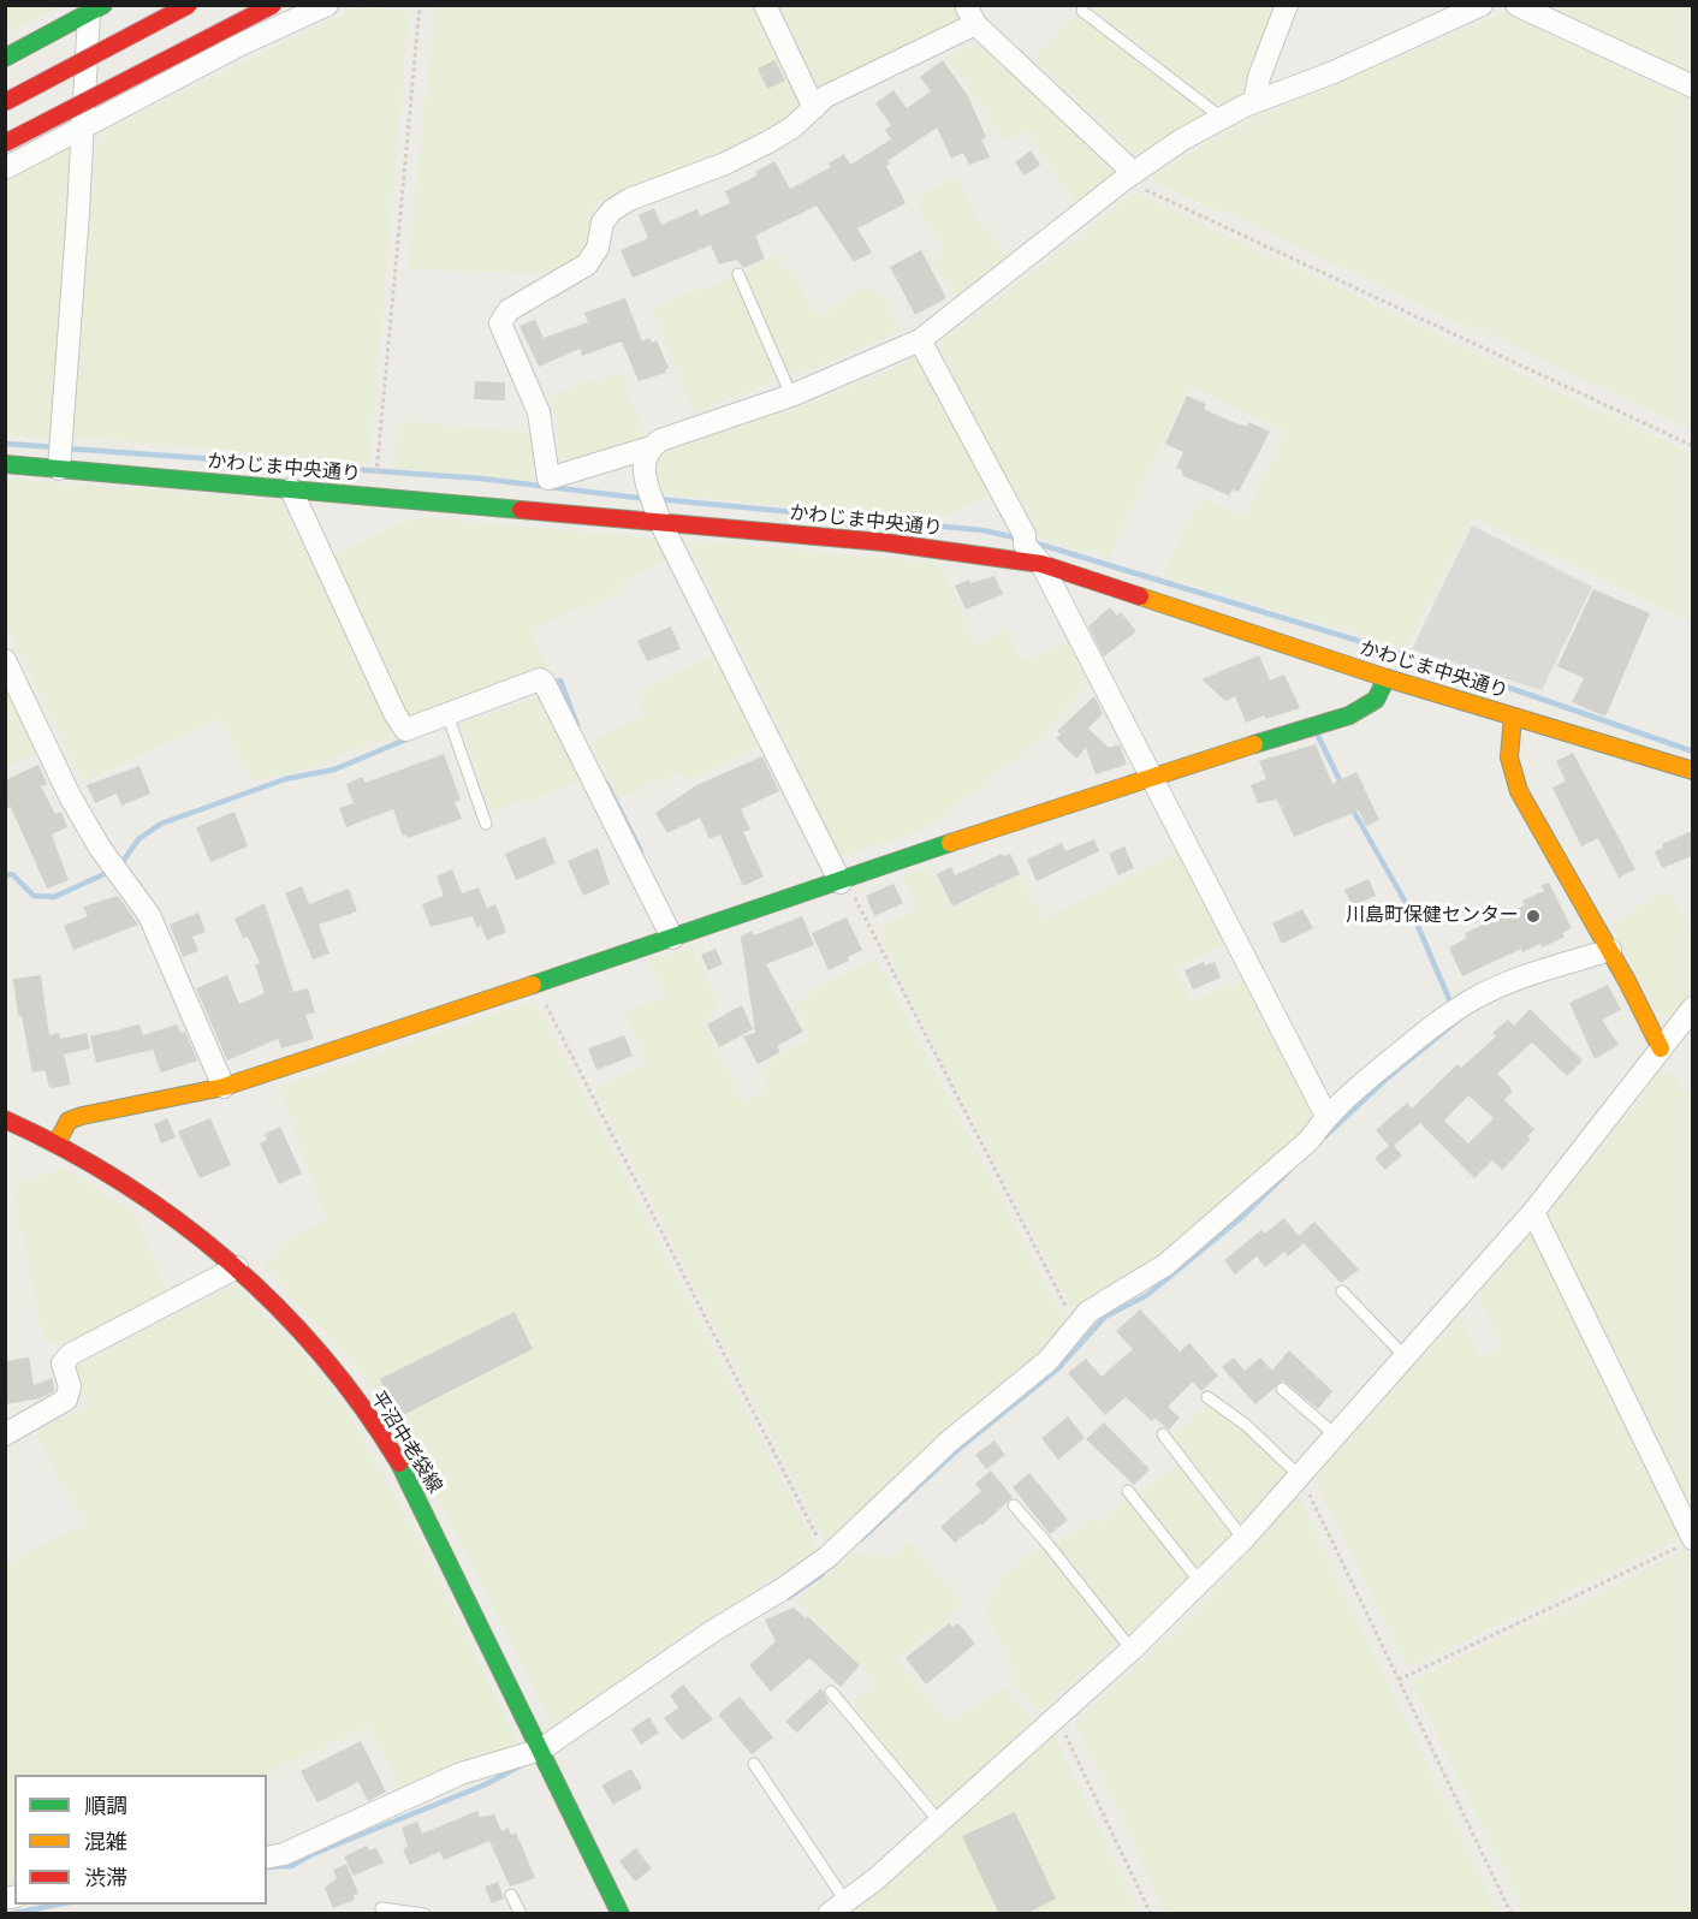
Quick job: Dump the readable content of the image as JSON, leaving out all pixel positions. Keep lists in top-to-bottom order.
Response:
{
  "streets": {
    "main road": ["かわじま中央通り", "平沼中老袋線"]
  },
  "places": ["川島町保健センター"],
  "legend": ["順調", "混雑", "渋滞"]
}
